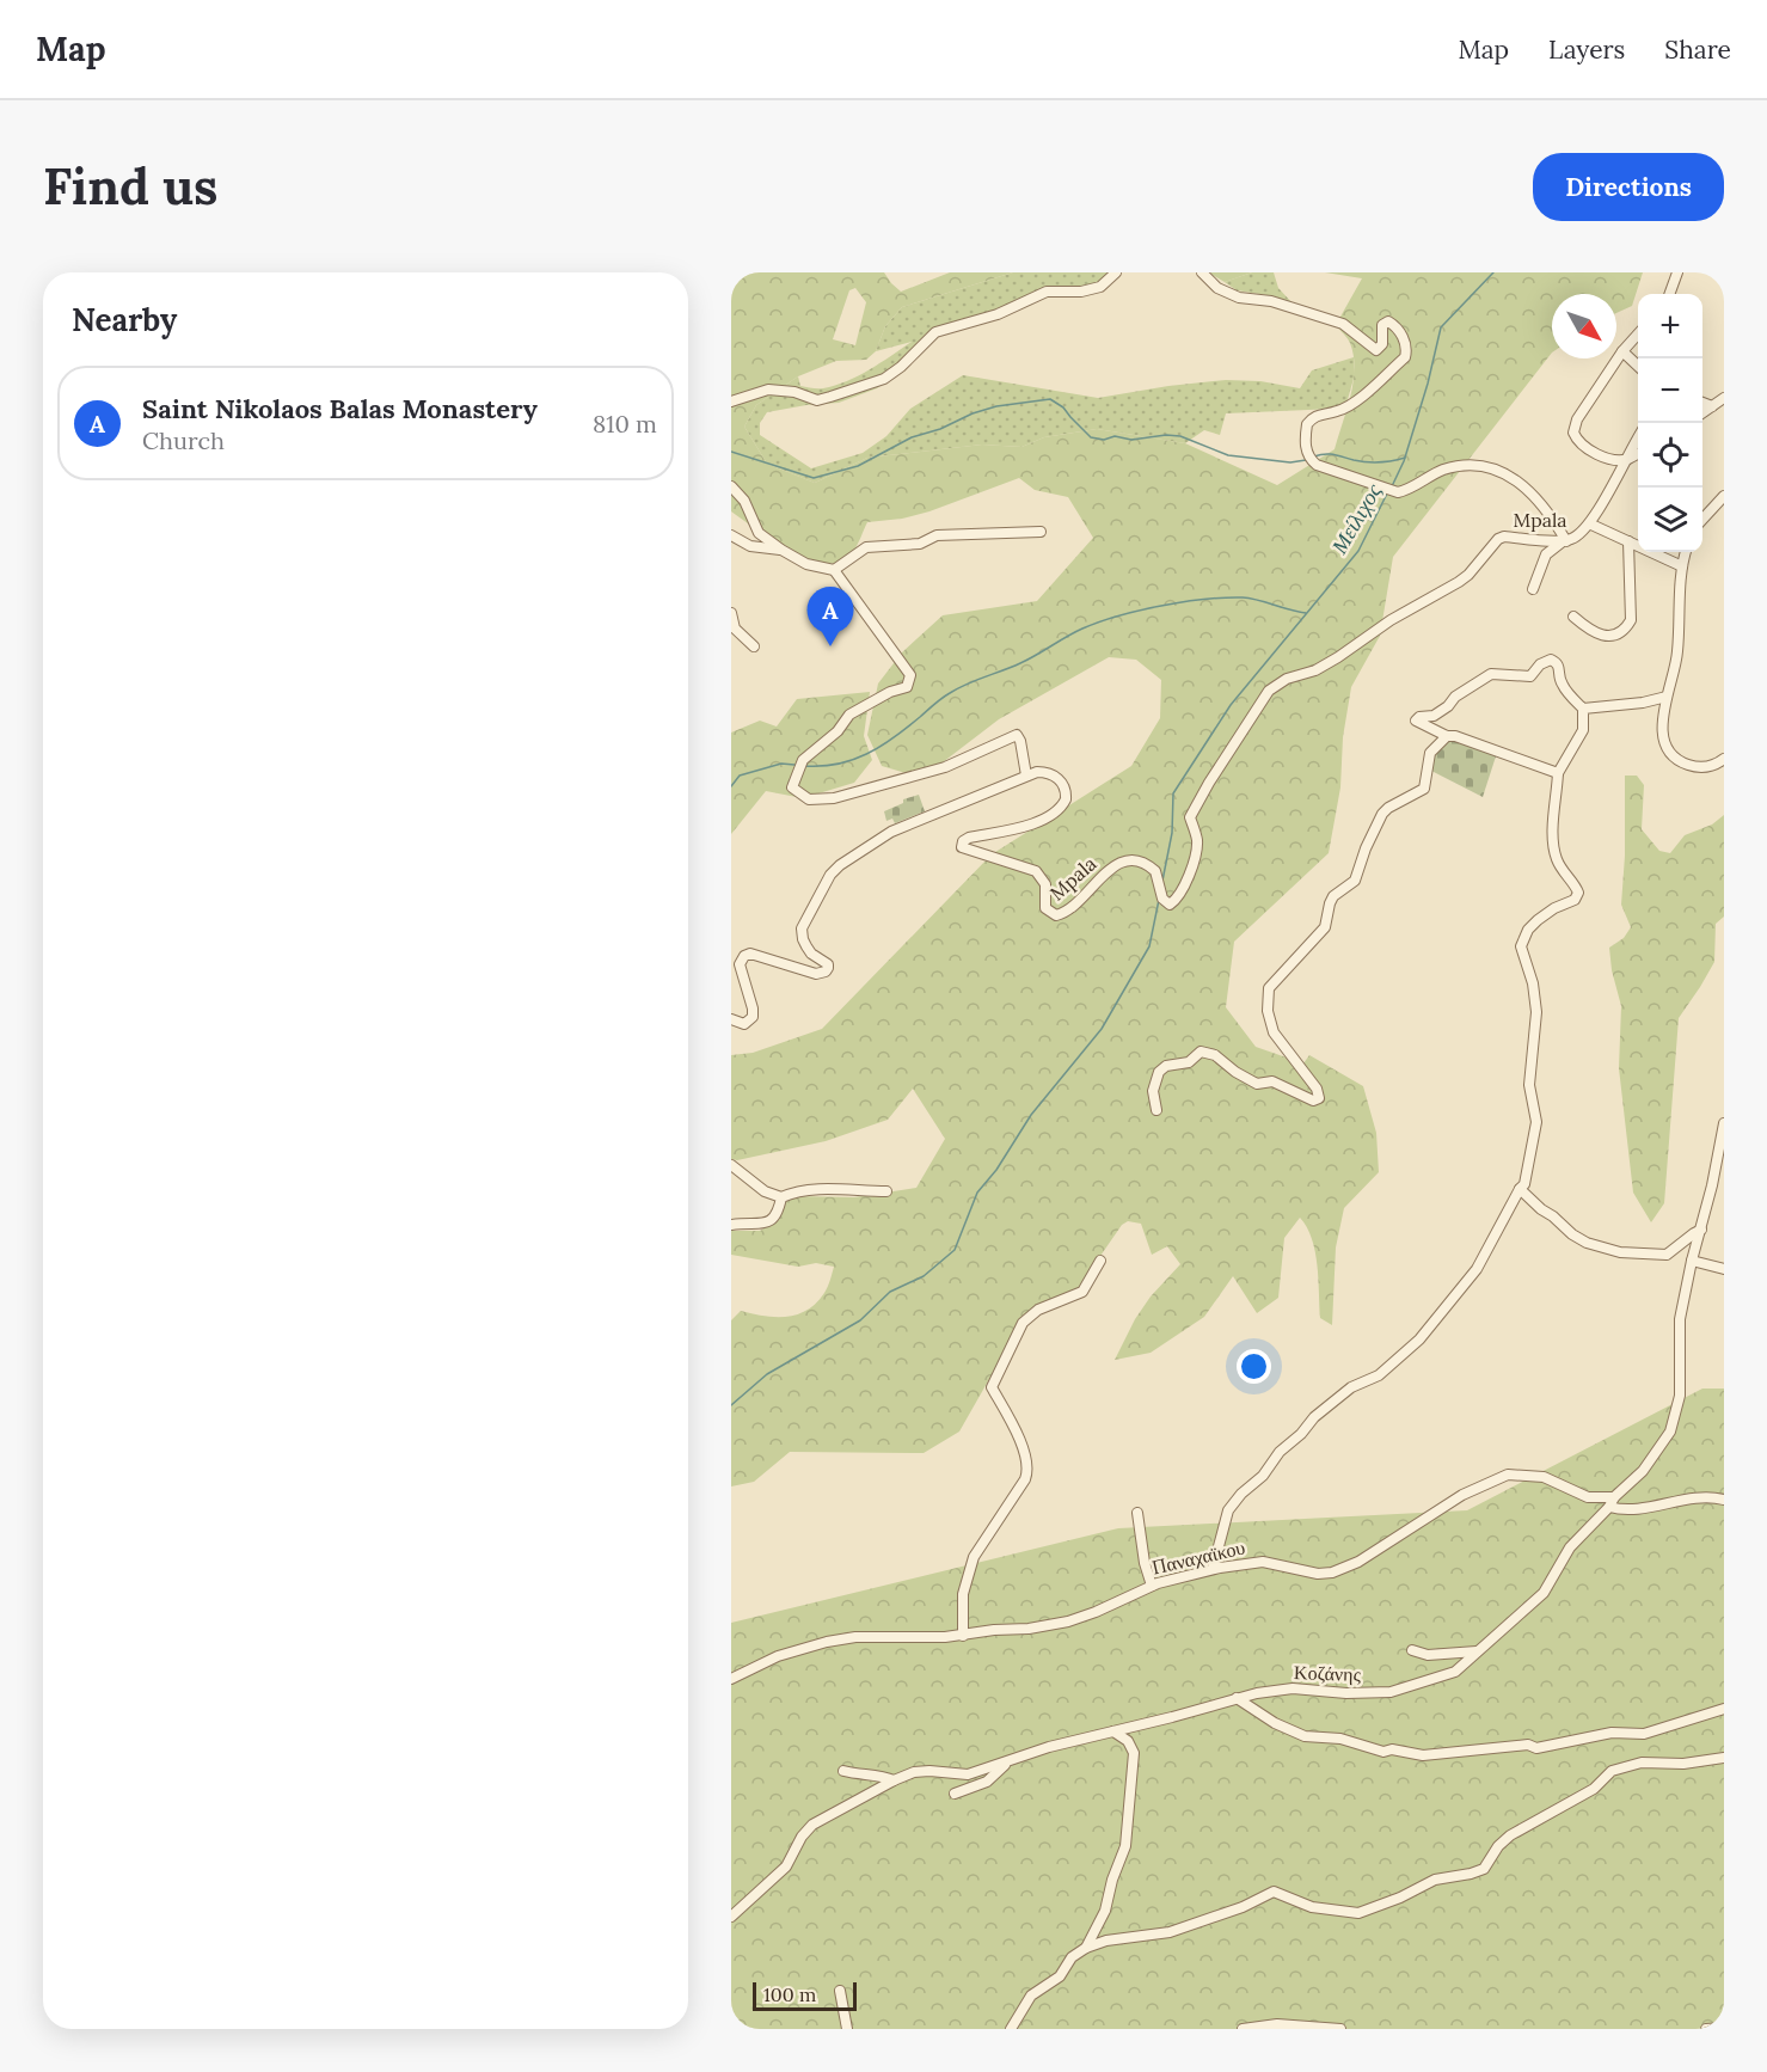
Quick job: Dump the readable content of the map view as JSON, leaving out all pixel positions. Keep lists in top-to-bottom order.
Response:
{
  "streets": {
    "street": ["Mpala", "Παναχαϊκου", "Κοζάνης"]
  },
  "crossings": [
    ["Παναχαϊκου", "Κοζάνης"]
  ],
  "water": ["Μείλιχος"],
  "scale_bar": "100 m",
  "north": "bottom right",
  "page": {
    "header": "Map",
    "nav": ["Map", "Layers", "Share"],
    "buttons": "Directions",
    "title": "Find us",
    "heading": "Nearby",
    "map_buttons": ["+", "−"],
    "list": [
      {
        "mark": "A",
        "name": "Saint Nikolaos Balas Monastery",
        "note": "Church",
        "value": "810 m"
      }
    ],
    "pins": "A",
    "scale": "100 m"
  }
}
